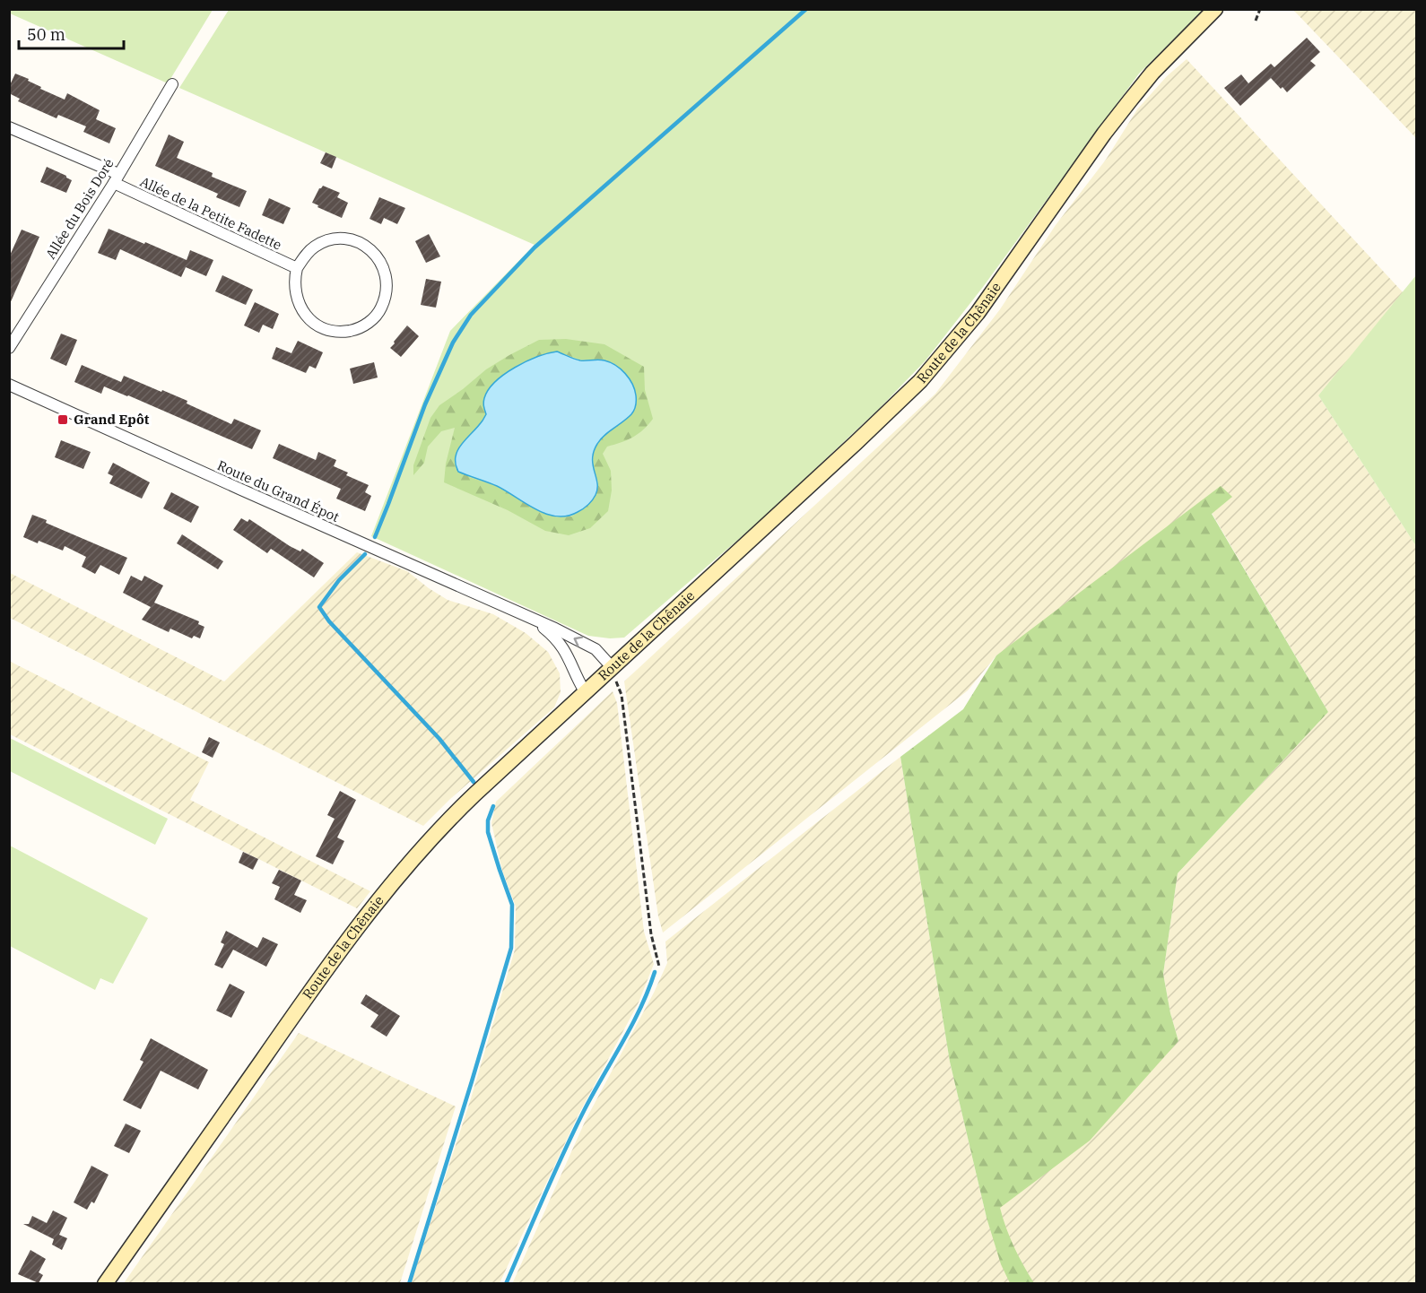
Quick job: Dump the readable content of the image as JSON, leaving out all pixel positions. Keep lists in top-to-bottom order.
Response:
{
  "streets": {
    "main road": ["Route de la Chênaie"],
    "street": ["Allée du Bois Doré", "Allée de la Petite Fadette", "Route du Grand Épot"]
  },
  "crossings": [
    ["Allée du Bois Doré", "Allée de la Petite Fadette"],
    ["Route de la Chênaie", "Route du Grand Épot"]
  ],
  "places": {
    "transit": ["Grand Epôt"]
  },
  "scale_bar": "50 m"
}
